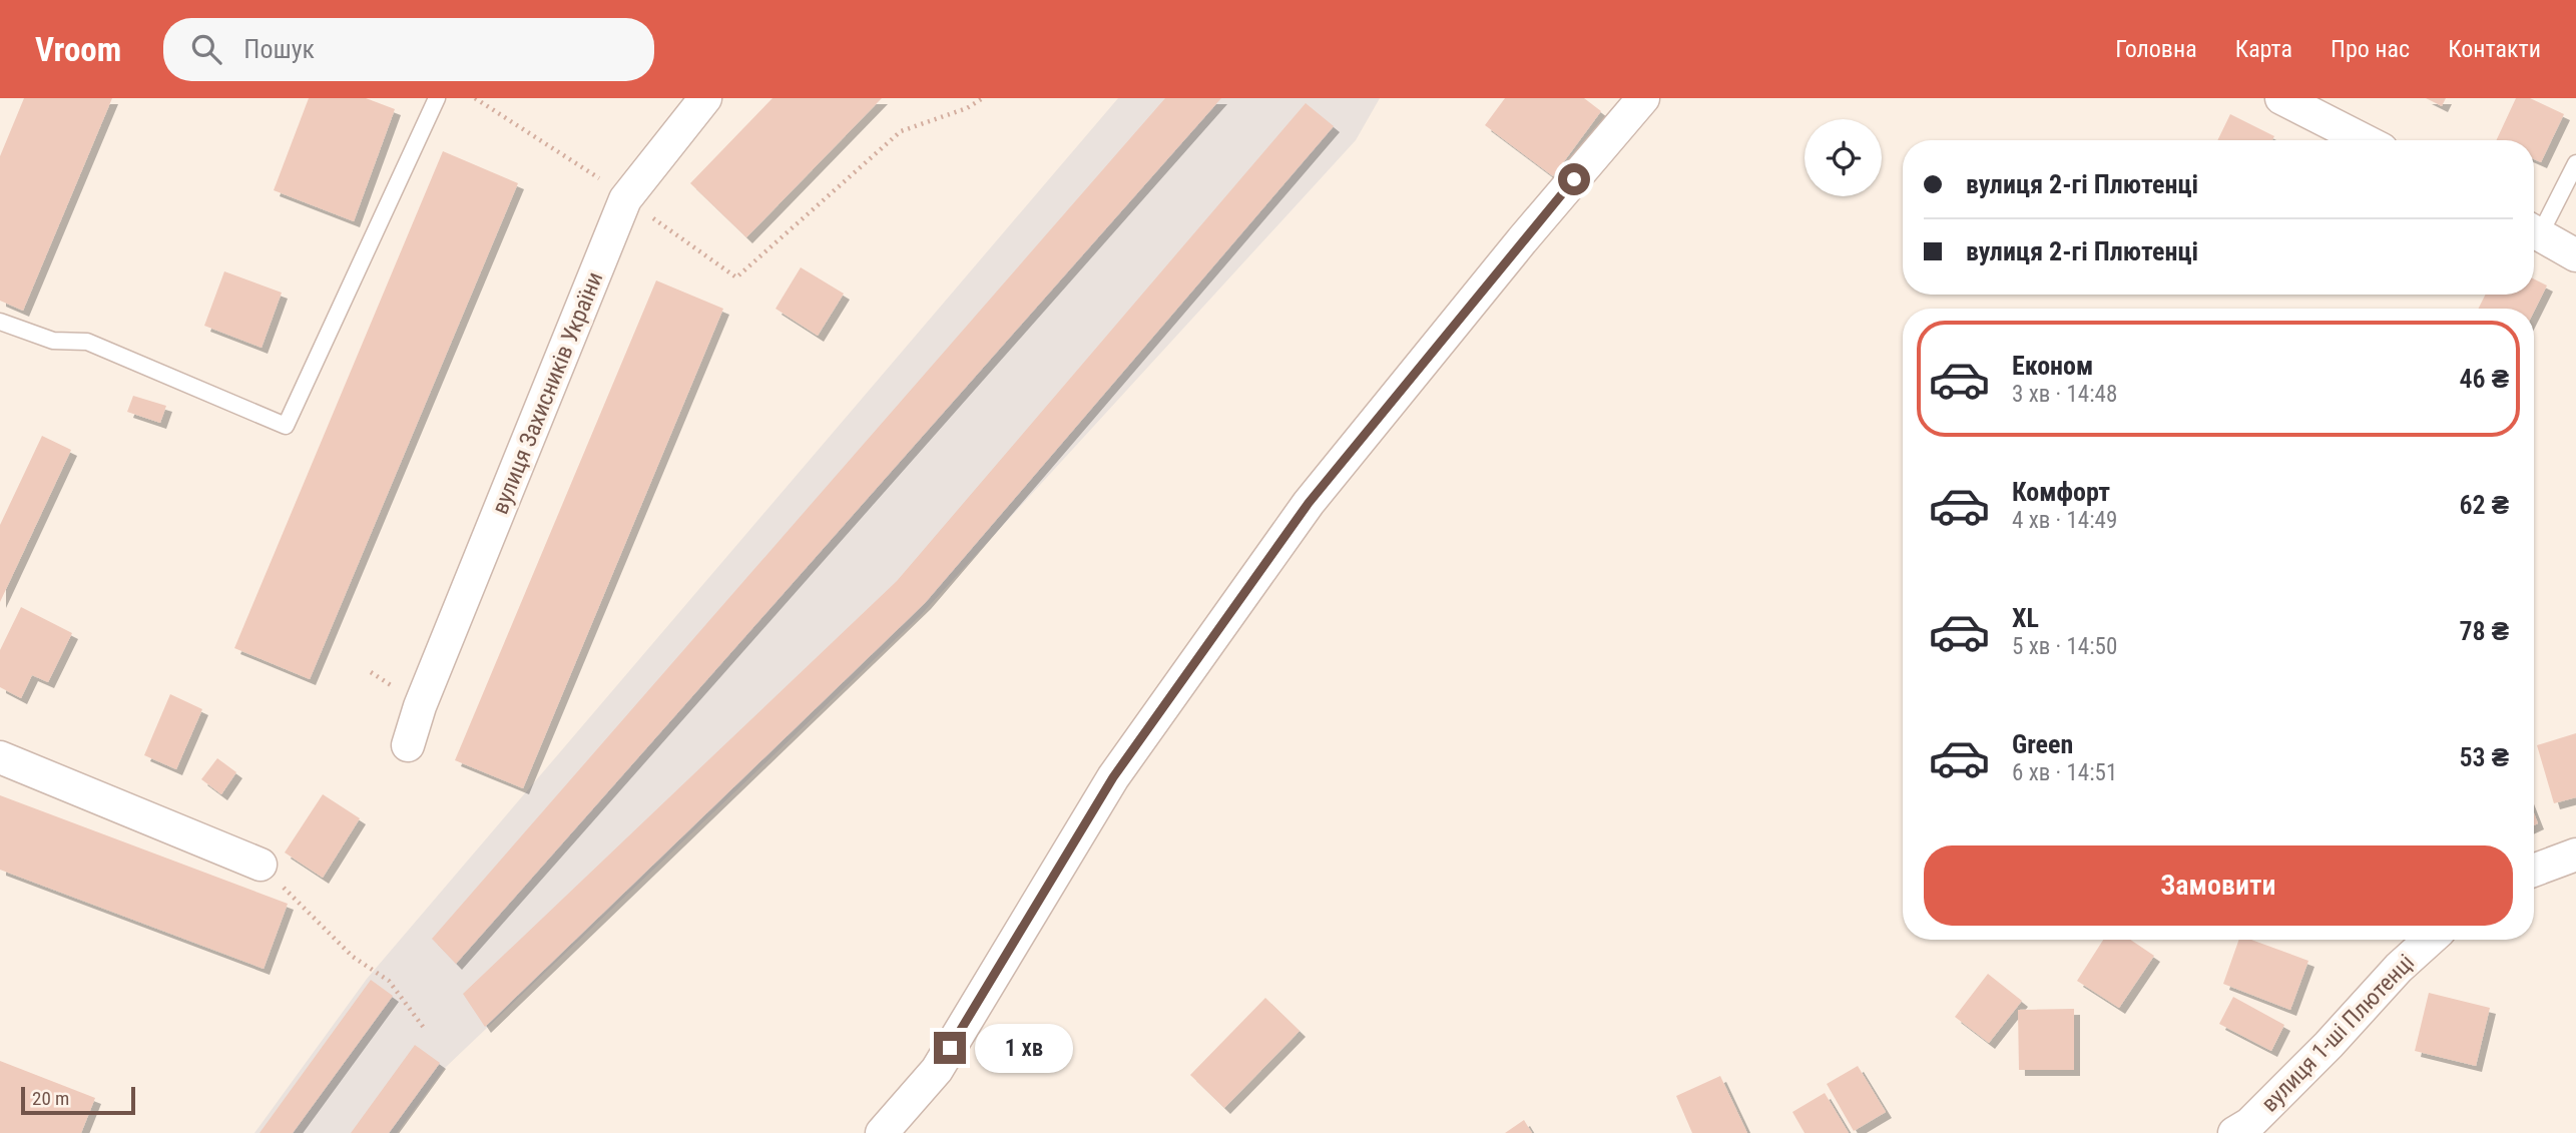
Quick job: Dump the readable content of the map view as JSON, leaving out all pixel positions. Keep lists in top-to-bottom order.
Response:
{
  "streets": {
    "street": ["вулиця Захисників України", "вулиця 1-ші Плютенці"]
  },
  "scale_bar": "20 m",
  "page": {
    "header": "Vroom",
    "search": "Пошук",
    "nav": [
      "Головна",
      "Карта",
      "Про нас",
      "Контакти"
    ],
    "banner": ["вулиця 2-гі Плютенці", "вулиця 2-гі Плютенці"],
    "list": [
      {
        "name": "Економ",
        "note": "3 хв · 14:48",
        "value": "46 ₴"
      },
      {
        "name": "Комфорт",
        "note": "4 хв · 14:49",
        "value": "62 ₴"
      },
      {
        "name": "XL",
        "note": "5 хв · 14:50",
        "value": "78 ₴"
      },
      {
        "name": "Green",
        "note": "6 хв · 14:51",
        "value": "53 ₴"
      }
    ],
    "buttons": "Замовити",
    "bubble": "1 хв",
    "scale": "20 m"
  }
}
